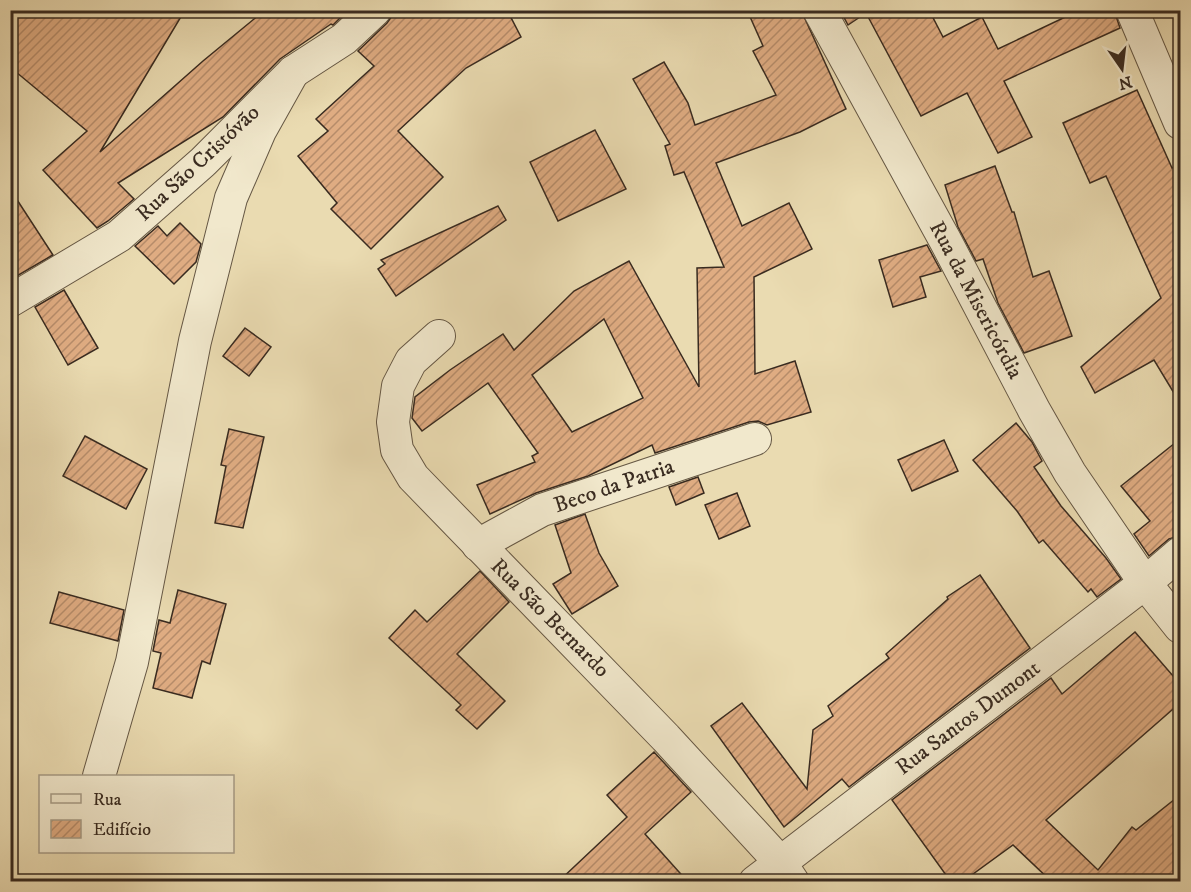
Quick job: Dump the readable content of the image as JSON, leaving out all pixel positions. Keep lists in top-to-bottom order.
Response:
{
  "streets": {
    "street": [
      "Rua São Cristóvão",
      "Rua da Misericórdia",
      "Beco da Patria",
      "Rua São Bernardo",
      "Rua Santos Dumont"
    ]
  },
  "crossings": [
    ["Rua da Misericórdia", "Rua Santos Dumont"],
    ["Beco da Patria", "Rua São Bernardo"],
    ["Rua São Bernardo", "Rua Santos Dumont"]
  ],
  "legend": ["Rua", "Edifício"],
  "north": "bottom"
}
